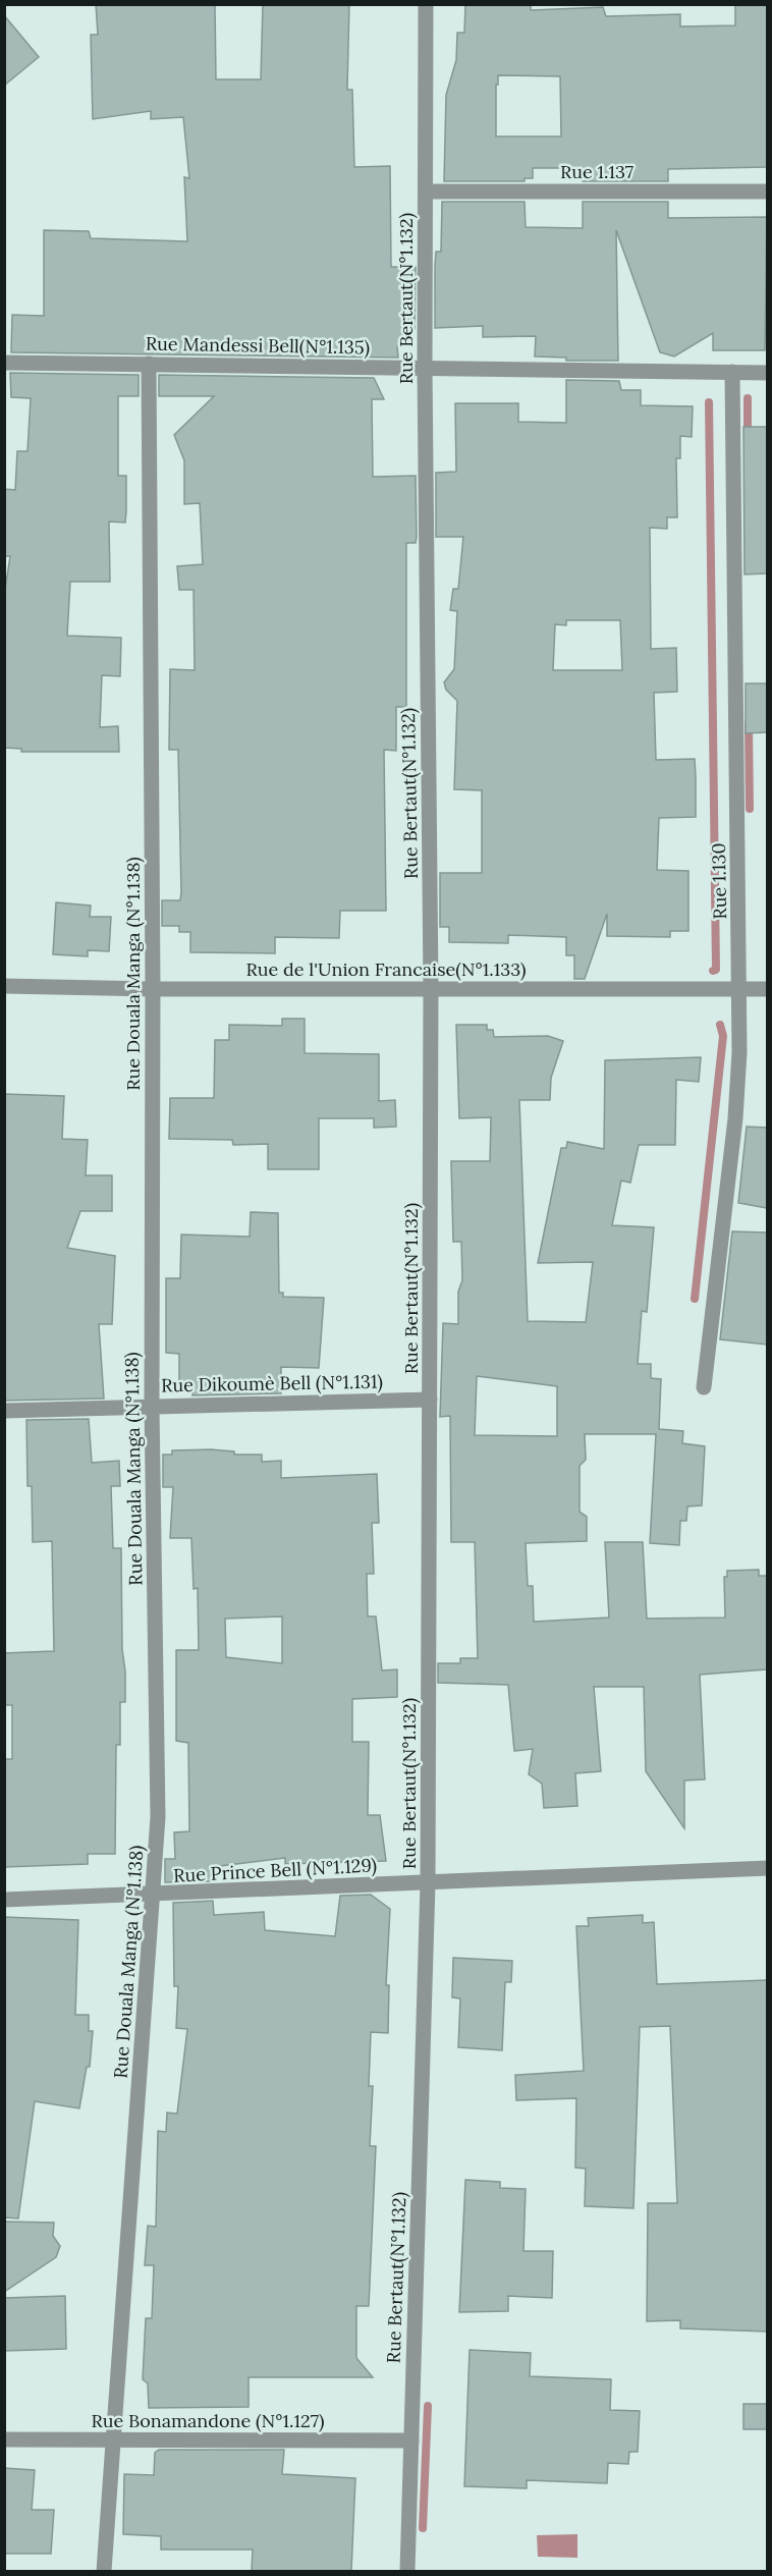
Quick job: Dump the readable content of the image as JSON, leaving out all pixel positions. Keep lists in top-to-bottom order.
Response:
{
  "streets": {
    "street": [
      "Rue 1.137",
      "Rue Bertaut(N°1.132)",
      "Rue Mandessi Bell(N°1.135)",
      "Rue 1.130",
      "Rue de l'Union Francaise(N°1.133)",
      "Rue Douala Manga (N°1.138)",
      "Rue Dikoumè Bell (N°1.131)",
      "Rue Prince Bell (N°1.129)",
      "Rue Bonamandone (N°1.127)"
    ]
  },
  "crossings": [
    ["Rue 1.137", "Rue Bertaut(N°1.132)"],
    ["Rue Bertaut(N°1.132)", "Rue Mandessi Bell(N°1.135)"],
    ["Rue Bertaut(N°1.132)", "Rue de l'Union Francaise(N°1.133)"],
    ["Rue Bertaut(N°1.132)", "Rue Dikoumè Bell (N°1.131)"],
    ["Rue Bertaut(N°1.132)", "Rue Prince Bell (N°1.129)"],
    ["Rue Bertaut(N°1.132)", "Rue Bonamandone (N°1.127)"],
    ["Rue Mandessi Bell(N°1.135)", "Rue 1.130"],
    ["Rue Mandessi Bell(N°1.135)", "Rue Douala Manga (N°1.138)"],
    ["Rue 1.130", "Rue de l'Union Francaise(N°1.133)"],
    ["Rue de l'Union Francaise(N°1.133)", "Rue Douala Manga (N°1.138)"],
    ["Rue Douala Manga (N°1.138)", "Rue Dikoumè Bell (N°1.131)"],
    ["Rue Douala Manga (N°1.138)", "Rue Prince Bell (N°1.129)"],
    ["Rue Douala Manga (N°1.138)", "Rue Bonamandone (N°1.127)"]
  ]
}
